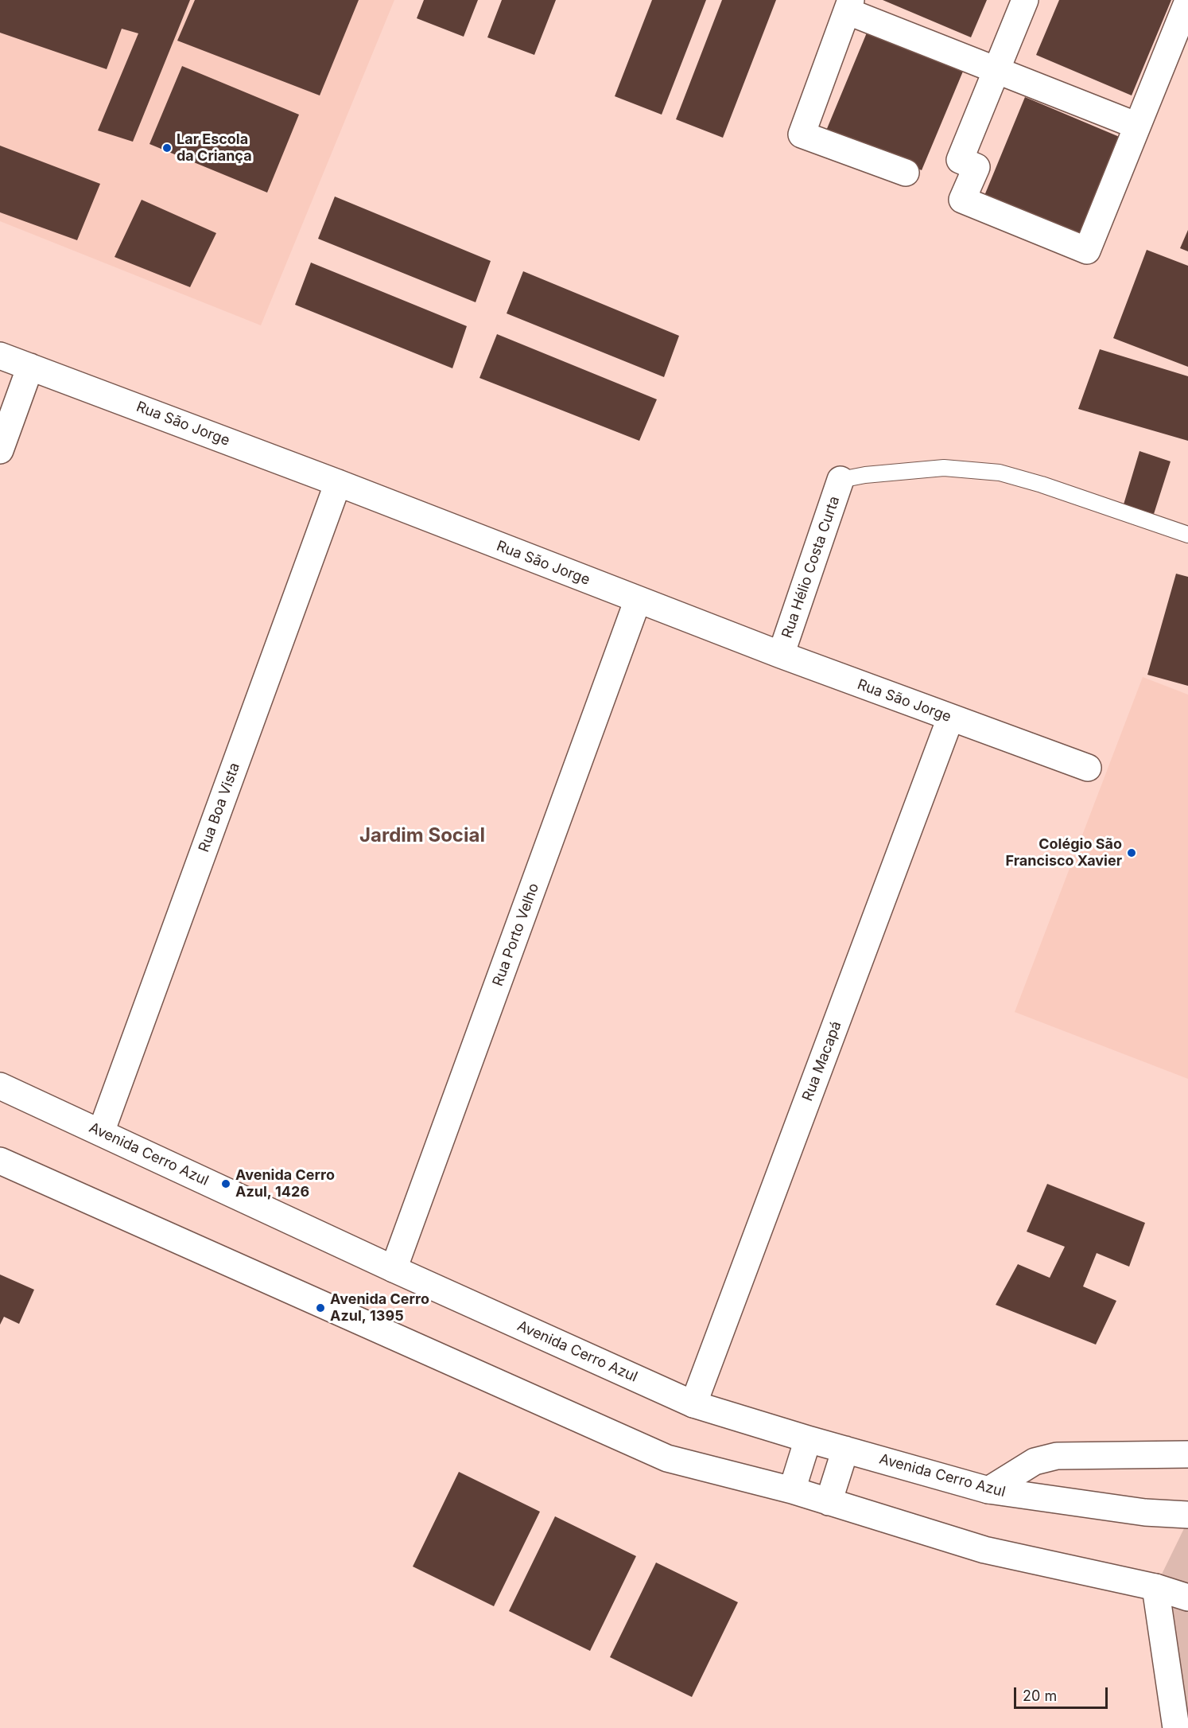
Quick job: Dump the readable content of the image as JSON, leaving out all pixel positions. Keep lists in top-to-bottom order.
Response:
{
  "streets": {
    "street": [
      "Rua São Jorge",
      "Rua Hélio Costa Curta",
      "Rua Boa Vista",
      "Rua Porto Velho",
      "Rua Macapá",
      "Avenida Cerro Azul"
    ]
  },
  "crossings": [
    ["Rua São Jorge", "Rua Hélio Costa Curta"],
    ["Rua São Jorge", "Rua Boa Vista"],
    ["Rua São Jorge", "Rua Porto Velho"],
    ["Rua São Jorge", "Rua Macapá"],
    ["Rua Boa Vista", "Avenida Cerro Azul"],
    ["Rua Porto Velho", "Avenida Cerro Azul"],
    ["Rua Macapá", "Avenida Cerro Azul"]
  ],
  "districts": ["Jardim Social"],
  "places": [
    "Lar Escola da Criança",
    "Colégio São Francisco Xavier",
    "Avenida Cerro Azul, 1426",
    "Avenida Cerro Azul, 1395"
  ],
  "scale_bar": "20 m"
}
